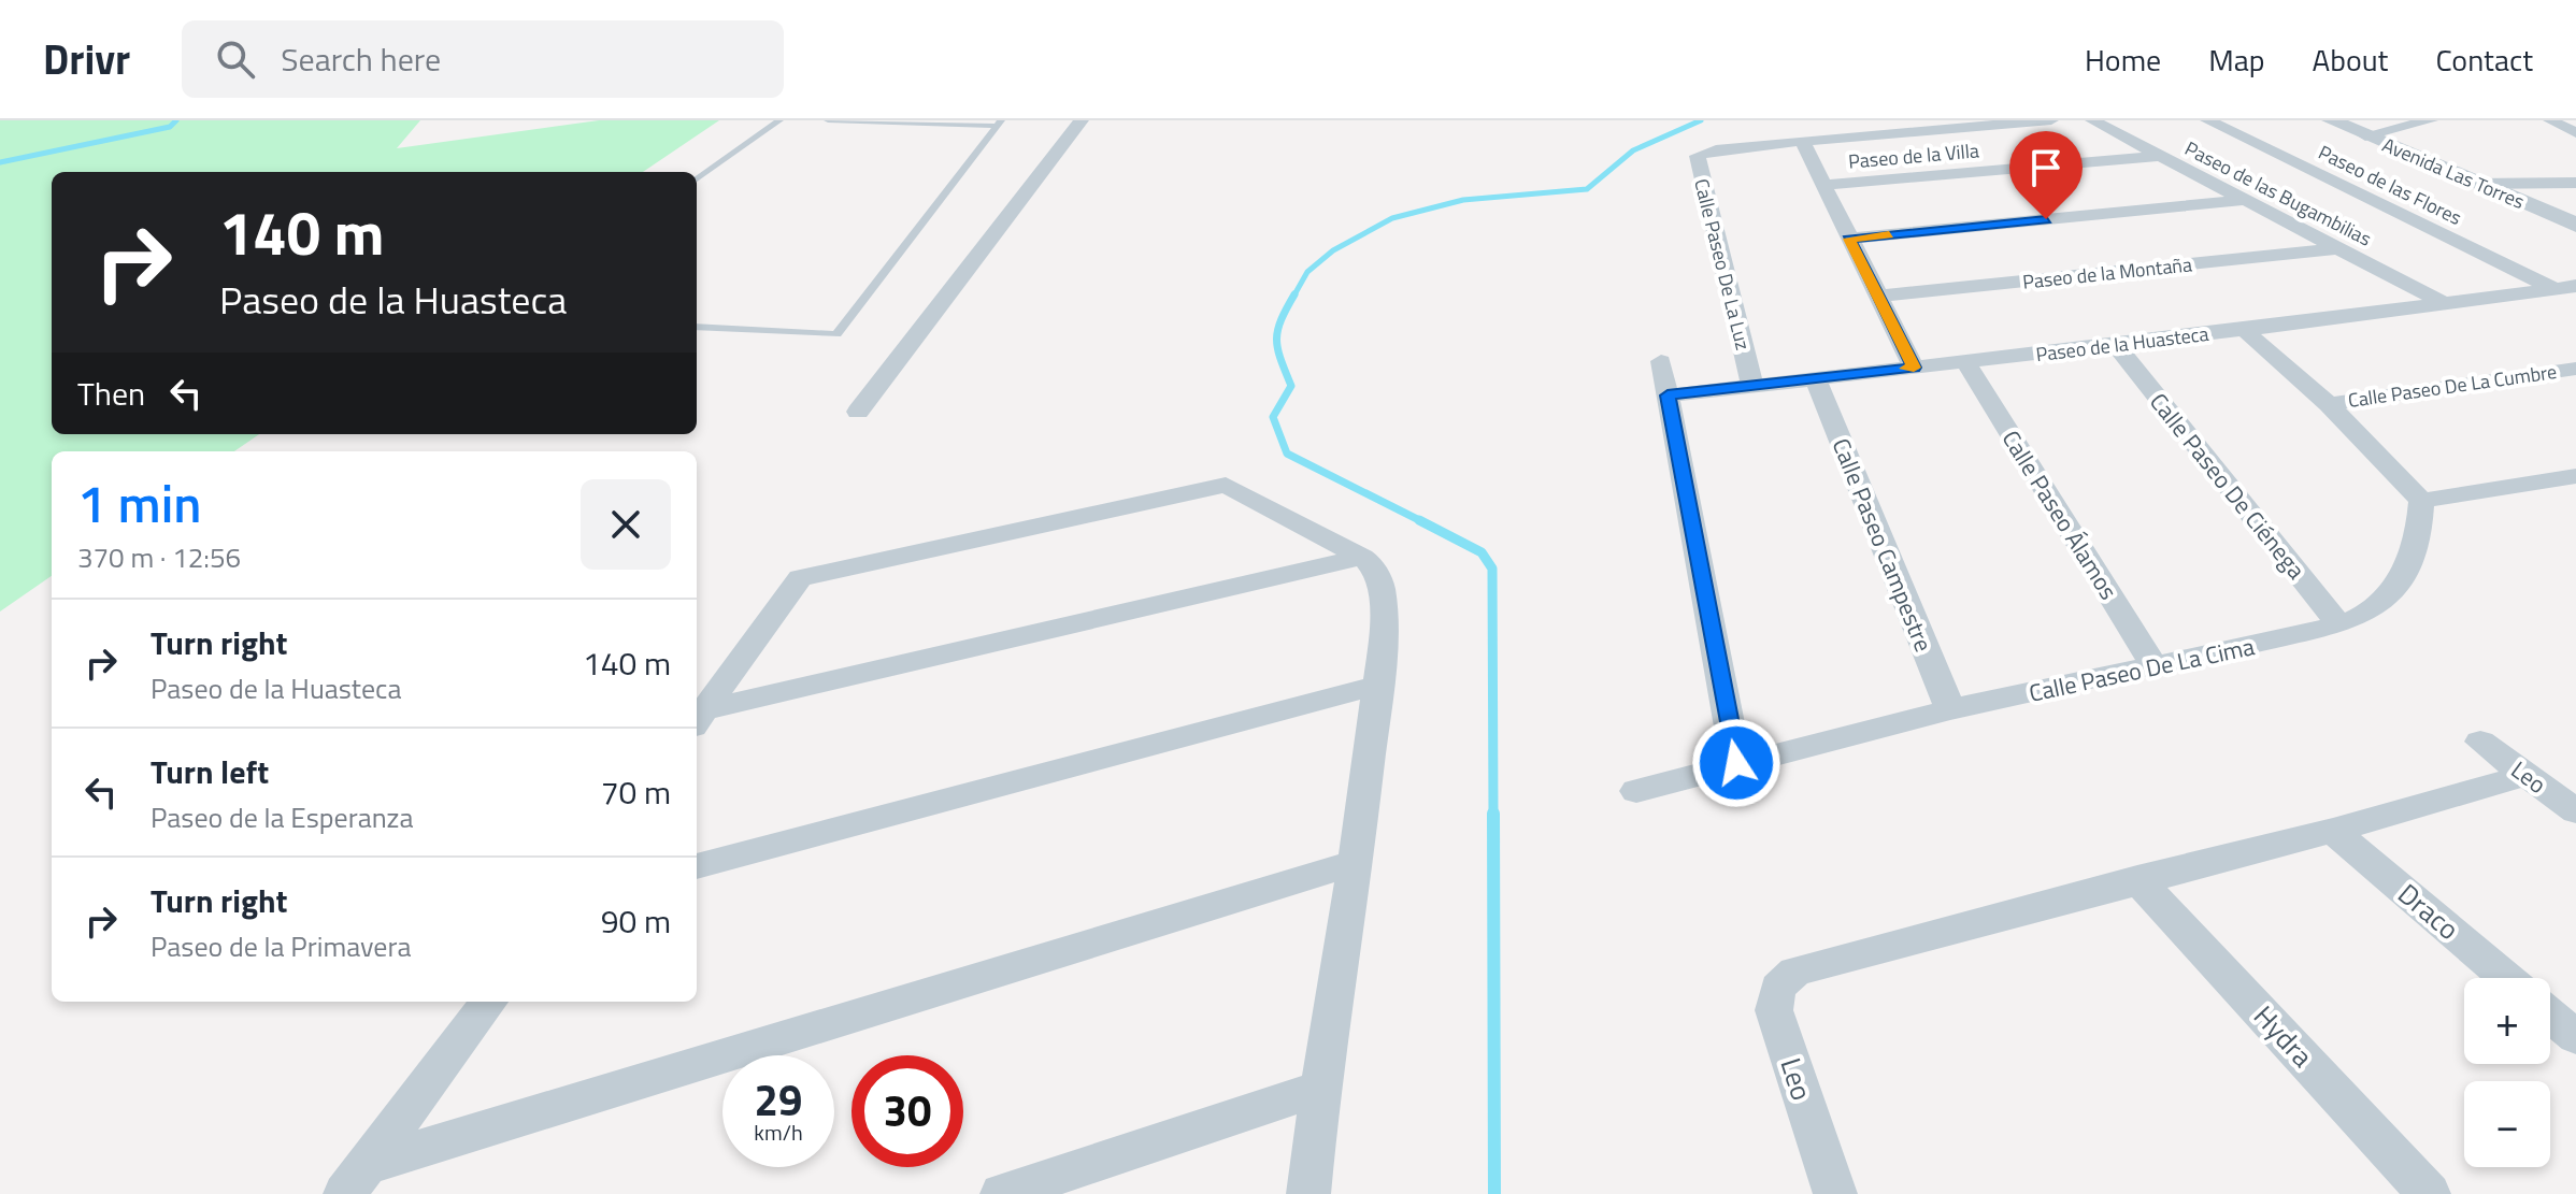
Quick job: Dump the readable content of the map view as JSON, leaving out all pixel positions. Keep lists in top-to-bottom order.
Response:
{
  "streets": {
    "street": [
      "Paseo de la Villa",
      "Avenida Las Torres",
      "Paseo de las Flores",
      "Paseo de las Bugambilias",
      "Calle Paseo De La Luz",
      "Paseo de la Montaña",
      "Paseo de la Huasteca",
      "Calle Paseo De La Cumbre",
      "Calle Paseo De Ciénega",
      "Calle Paseo Álamos",
      "Calle Paseo Campestre",
      "Calle Paseo De La Cima",
      "Leo",
      "Draco",
      "Hydra"
    ]
  },
  "crossings": [
    ["Paseo de la Villa", "Paseo de las Bugambilias"],
    ["Paseo de las Flores", "Paseo de la Huasteca"],
    ["Paseo de las Bugambilias", "Paseo de la Montaña"],
    ["Paseo de las Bugambilias", "Paseo de la Huasteca"],
    ["Calle Paseo De La Luz", "Paseo de la Huasteca"],
    ["Paseo de la Huasteca", "Calle Paseo De Ciénega"],
    ["Paseo de la Huasteca", "Calle Paseo Álamos"],
    ["Paseo de la Huasteca", "Calle Paseo Campestre"],
    ["Calle Paseo De Ciénega", "Calle Paseo De La Cima"],
    ["Calle Paseo Álamos", "Calle Paseo De La Cima"],
    ["Calle Paseo Campestre", "Calle Paseo De La Cima"],
    ["Leo", "Hydra"]
  ],
  "page": {
    "header": "Drivr",
    "search": "Search here",
    "nav": [
      "Home",
      "Map",
      "About",
      "Contact"
    ],
    "turn": ["140 m", "Paseo de la Huasteca"],
    "then": "Then",
    "heading": ["1 min", "370 m · 12:56"],
    "list": [
      {
        "name": "Turn right",
        "note": "Paseo de la Huasteca",
        "value": "140 m"
      },
      {
        "name": "Turn left",
        "note": "Paseo de la Esperanza",
        "value": "70 m"
      },
      {
        "name": "Turn right",
        "note": "Paseo de la Primavera",
        "value": "90 m"
      }
    ],
    "map_buttons": ["+", "−"],
    "speed": "29 km/h",
    "limit": "30"
  }
}
